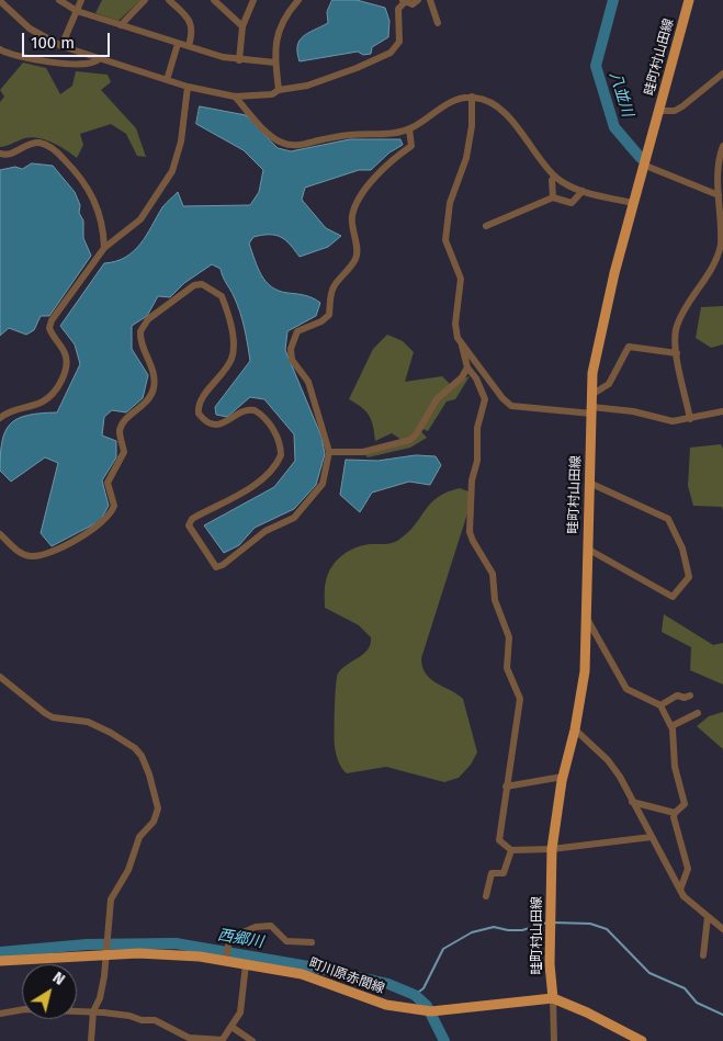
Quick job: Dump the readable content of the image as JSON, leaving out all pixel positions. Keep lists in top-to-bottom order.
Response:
{
  "streets": {
    "main road": ["畦町村山田線", "町川原赤間線"]
  },
  "crossings": [
    ["畦町村山田線", "町川原赤間線"]
  ],
  "water": ["八並川", "西郷川"],
  "scale_bar": "100 m",
  "north": "top right"
}
